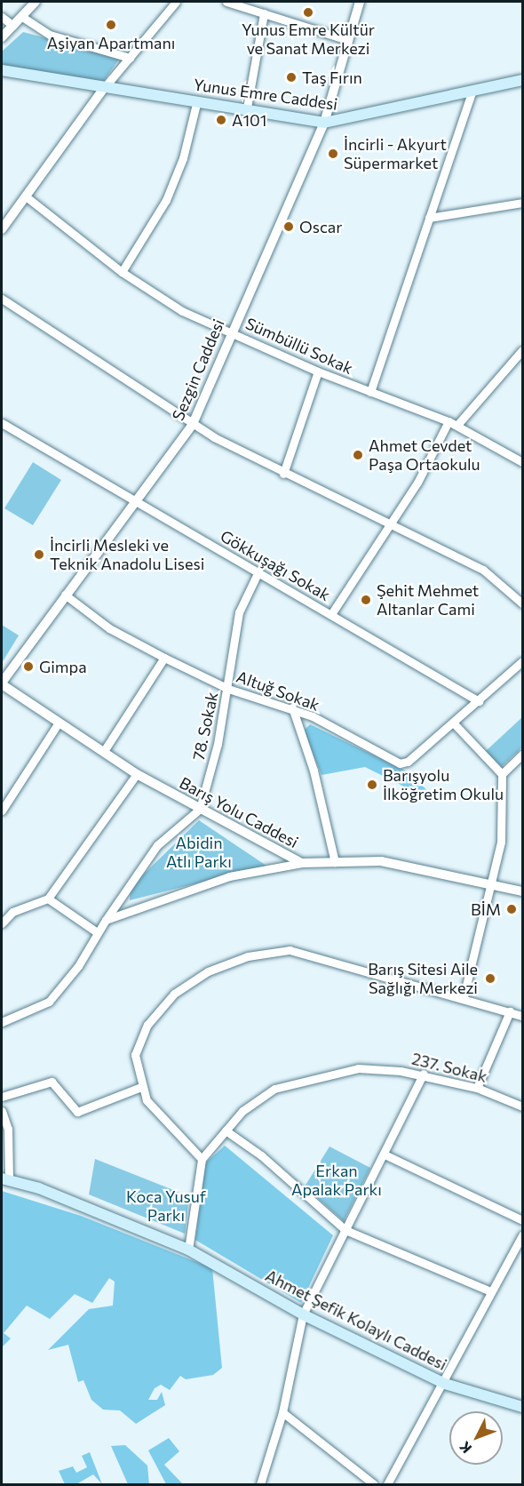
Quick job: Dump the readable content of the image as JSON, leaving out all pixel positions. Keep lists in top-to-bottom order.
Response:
{
  "streets": {
    "main road": ["Yunus Emre Caddesi", "Ahmet Şefik Kolaylı Caddesi"],
    "street": [
      "Sümbüllü Sokak",
      "Sezgin Caddesi",
      "Gökkuşağı Sokak",
      "Altuğ Sokak",
      "78. Sokak",
      "Barış Yolu Caddesi",
      "237. Sokak"
    ]
  },
  "crossings": [
    ["Yunus Emre Caddesi", "Sezgin Caddesi"],
    ["Sümbüllü Sokak", "Sezgin Caddesi"],
    ["Sezgin Caddesi", "Gökkuşağı Sokak"],
    ["Sezgin Caddesi", "Altuğ Sokak"],
    ["Sezgin Caddesi", "Barış Yolu Caddesi"],
    ["Gökkuşağı Sokak", "Altuğ Sokak"],
    ["Gökkuşağı Sokak", "78. Sokak"],
    ["Altuğ Sokak", "78. Sokak"],
    ["78. Sokak", "Barış Yolu Caddesi"]
  ],
  "parks": ["Abidin Atlı Parkı", "Erkan Apalak Parkı", "Koca Yusuf Parkı"],
  "places": [
    "Yunus Emre Kültür ve Sanat Merkezi",
    "Aşiyan Apartmanı",
    "Taş Fırın",
    "A101",
    "İncirli - Akyurt Süpermarket",
    "Oscar",
    "Ahmet Cevdet Paşa Ortaokulu",
    "İncirli Mesleki ve Teknik Anadolu Lisesi",
    "Şehit Mehmet Altanlar Cami",
    "Gimpa",
    "Barışyolu İlköğretim Okulu",
    "BİM",
    "Barış Sitesi Aile Sağlığı Merkezi"
  ],
  "north": "bottom left"
}
